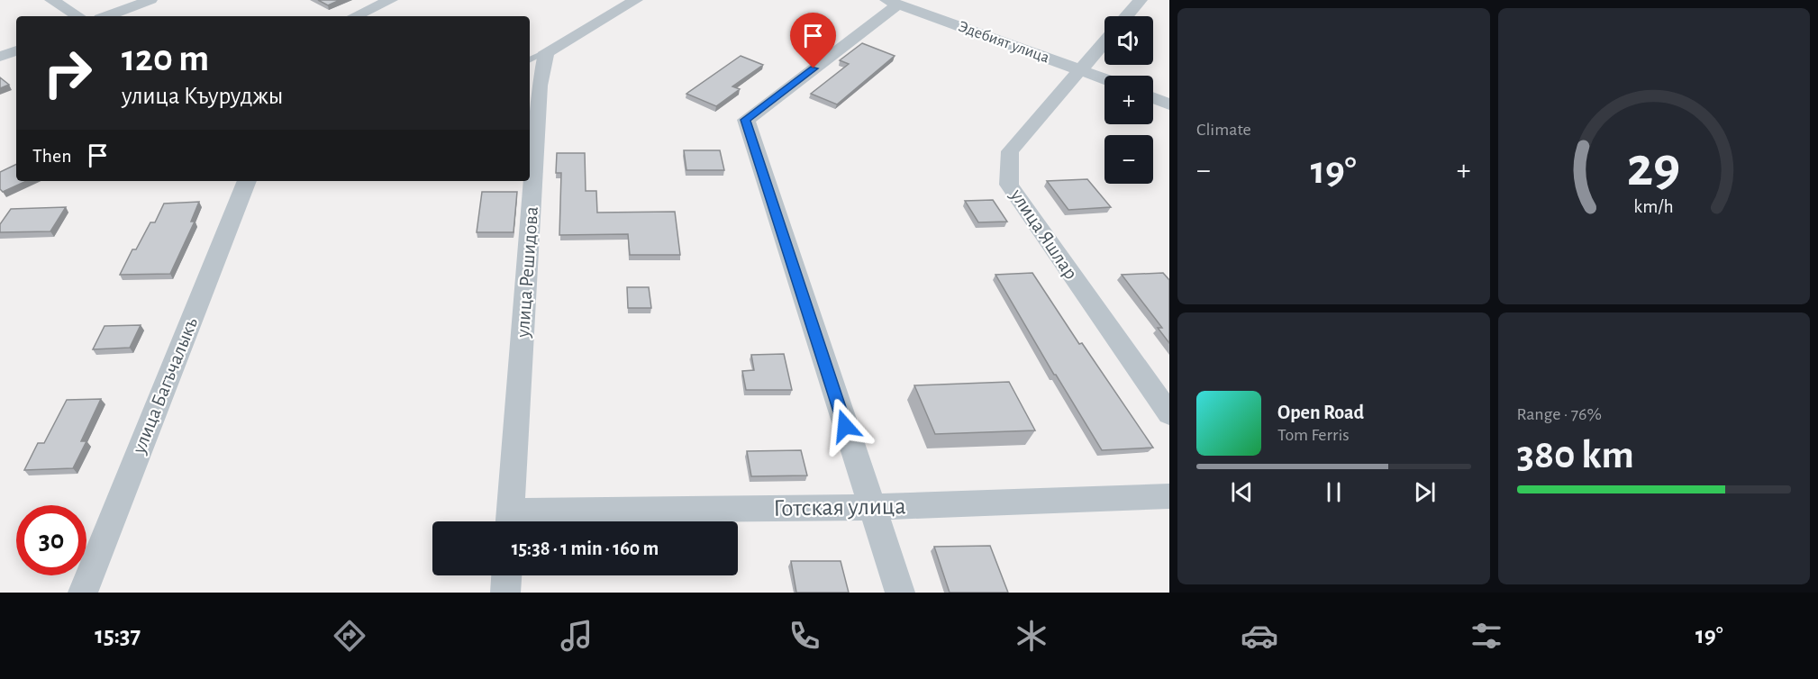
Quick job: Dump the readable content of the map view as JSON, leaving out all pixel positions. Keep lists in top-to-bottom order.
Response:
{
  "streets": {
    "street": [
      "Эдебият улица",
      "улица Яшлар",
      "улица Решидова",
      "улица Багъчалыкъ",
      "Готская улица"
    ]
  },
  "crossings": [
    ["Эдебият улица", "улица Яшлар"],
    ["улица Решидова", "Готская улица"]
  ],
  "page": {
    "tile": [
      "Climate",
      ["Range · 76%", "380 km"]
    ],
    "map_buttons": ["+", "−"],
    "turn": ["120 m", "улица Къуруджы"],
    "then": "Then",
    "heat": ["−", "19°", "+"],
    "song": ["Open Road", "Tom Ferris"],
    "limit": "30",
    "trip": "15:38 · 1 min · 160 m",
    "tabs": ["15:37", "19°"],
    "gauge": ["29", "km/h"]
  }
}
